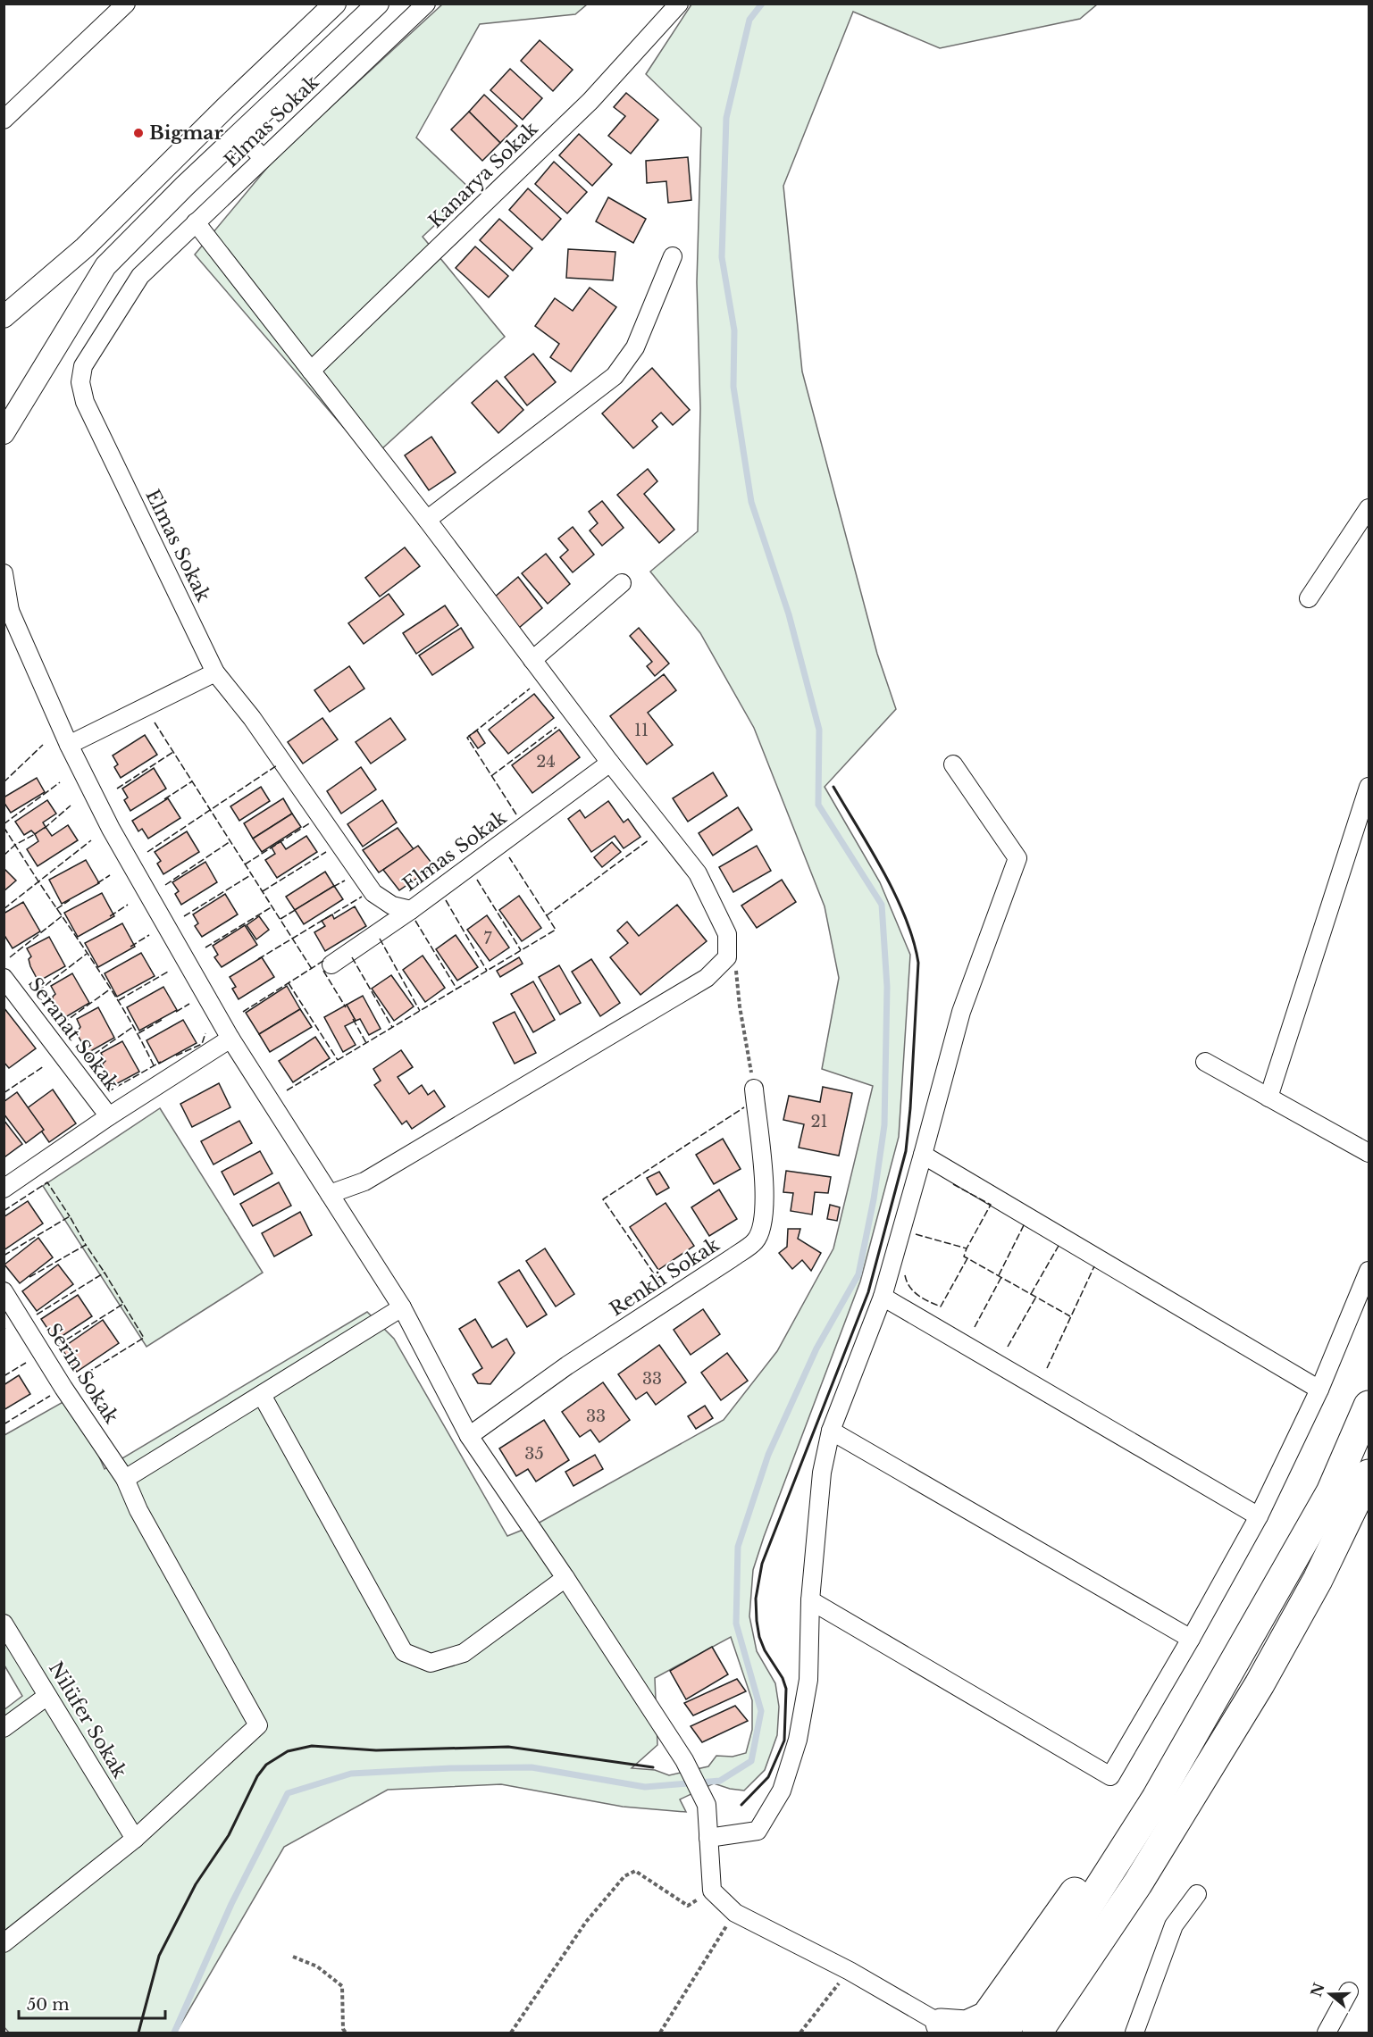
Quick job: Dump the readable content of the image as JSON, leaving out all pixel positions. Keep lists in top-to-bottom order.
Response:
{
  "streets": {
    "street": [
      "Elmas Sokak",
      "Kanarya Sokak",
      "Seranat Sokak",
      "Renkli Sokak",
      "Serin Sokak",
      "Nilüfer Sokak"
    ]
  },
  "crossings": [
    ["Serin Sokak", "Nilüfer Sokak"]
  ],
  "places": ["Bigmar"],
  "house_numbers": [
    "11",
    "24",
    "7",
    "21",
    "33",
    "33",
    "35"
  ],
  "scale_bar": "50 m",
  "north": "left"
}
